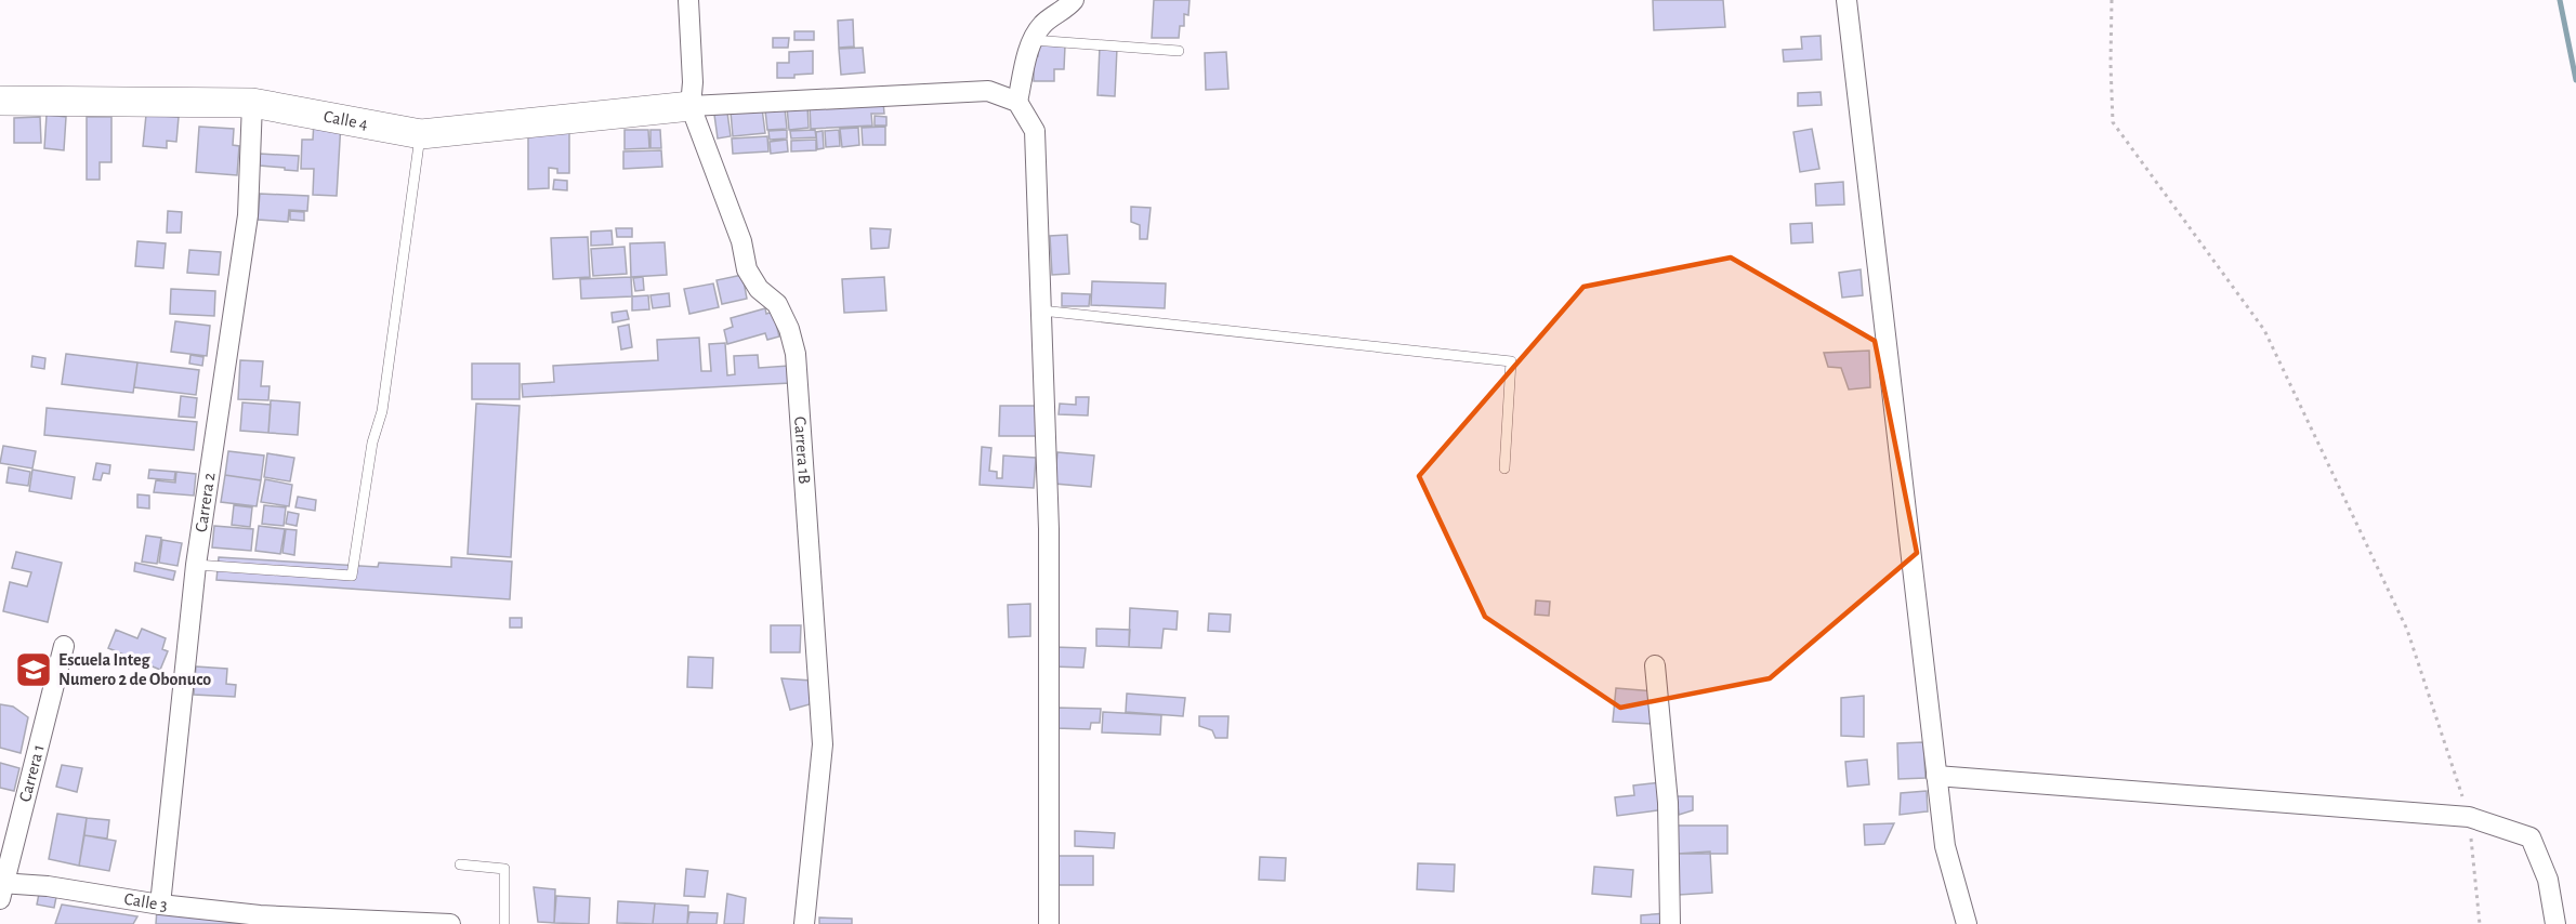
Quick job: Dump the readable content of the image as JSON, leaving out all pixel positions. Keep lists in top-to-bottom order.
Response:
{
  "streets": {
    "street": [
      "Calle 4",
      "Carrera 1B",
      "Carrera 2",
      "Carrera 1",
      "Calle 3"
    ]
  },
  "crossings": [
    ["Calle 4", "Carrera 1B"],
    ["Calle 4", "Carrera 2"],
    ["Carrera 2", "Calle 3"],
    ["Carrera 1", "Calle 3"]
  ],
  "places": {
    "school or university": ["Escuela Integ Numero 2 de Obonuco"]
  }
}
